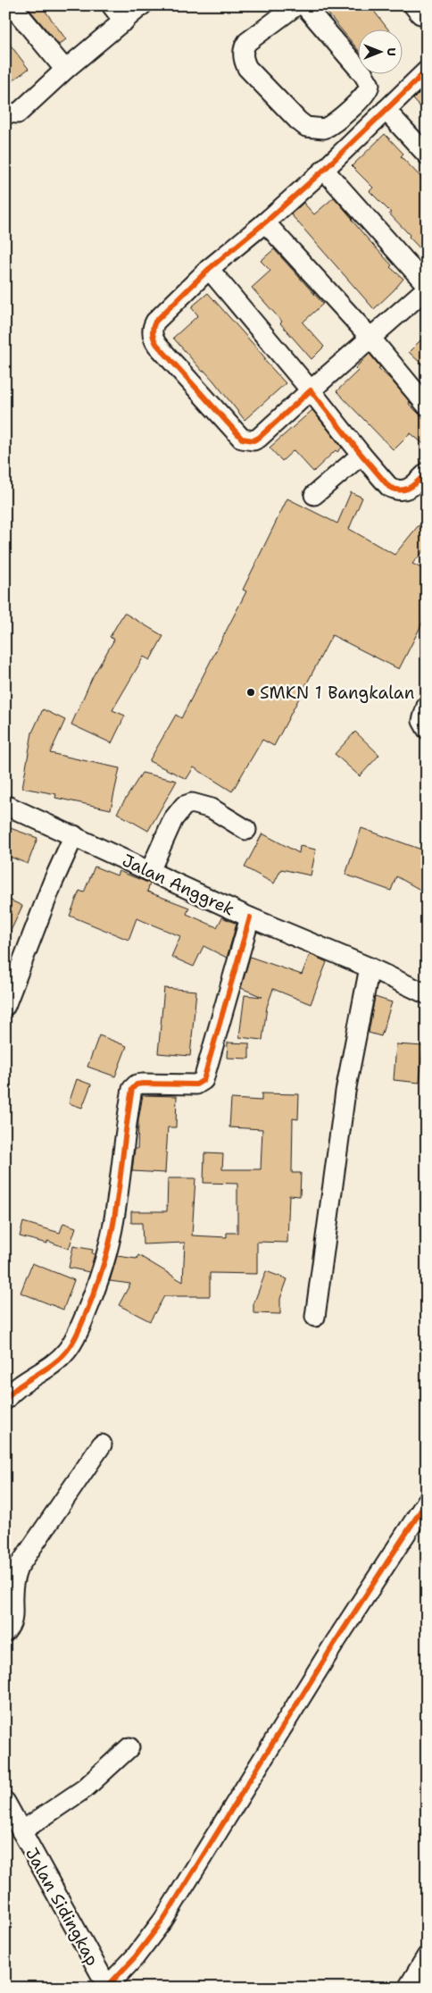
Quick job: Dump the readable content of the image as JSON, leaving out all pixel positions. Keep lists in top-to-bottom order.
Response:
{
  "streets": {
    "street": ["Jalan Anggrek", "Jalan Sidingkap"]
  },
  "places": ["SMKN 1 Bangkalan"],
  "north": "right"
}
